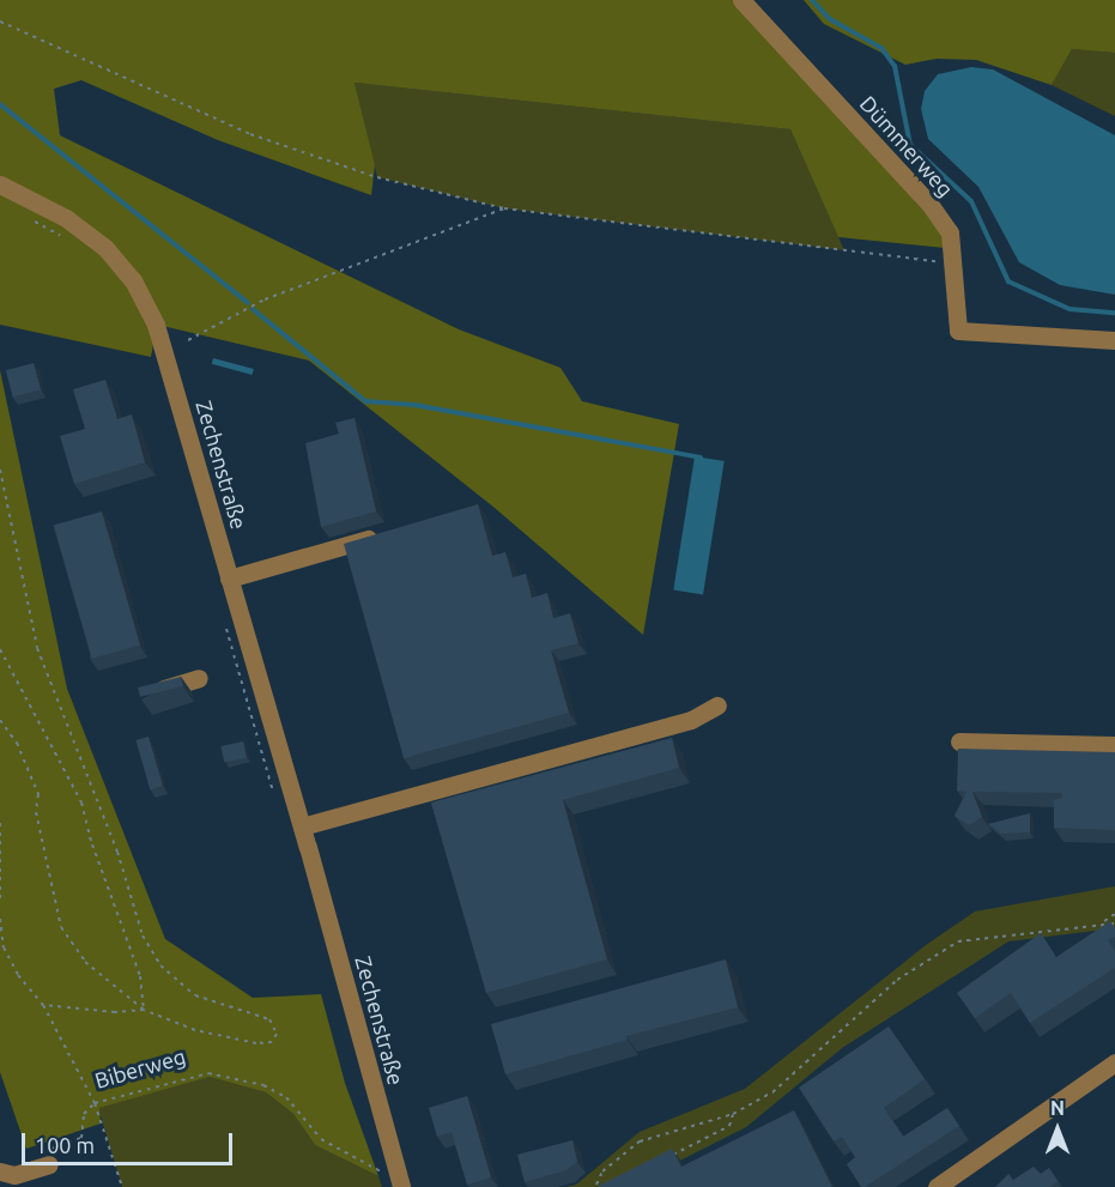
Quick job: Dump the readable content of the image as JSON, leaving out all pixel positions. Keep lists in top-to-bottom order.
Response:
{
  "streets": {
    "street": ["Dümmerweg", "Zechenstraße"],
    "path": ["Biberweg"]
  },
  "crossings": [
    ["Zechenstraße", "Biberweg"]
  ],
  "scale_bar": "100 m",
  "north": "top"
}
